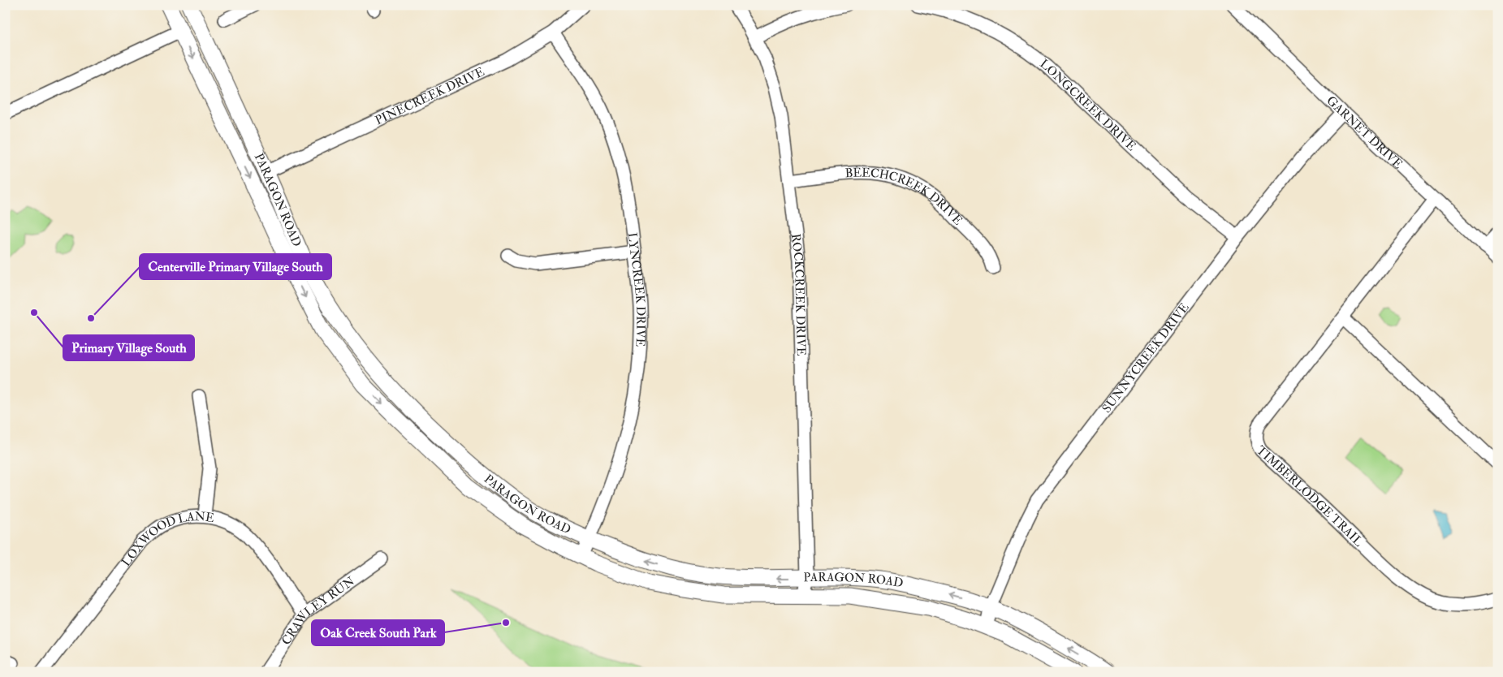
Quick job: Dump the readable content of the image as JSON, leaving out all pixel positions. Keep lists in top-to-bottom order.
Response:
{
  "streets": {
    "street": [
      "PINECREEK DRIVE",
      "LONGCREEK DRIVE",
      "GARNET DRIVE",
      "PARAGON ROAD",
      "BEECHCREEK DRIVE",
      "LYNCREEK DRIVE",
      "ROCKCREEK DRIVE",
      "SUNNYCREEK DRIVE",
      "TIMBERLODGE TRAIL",
      "LOXWOOD LANE",
      "CRAWLEY RUN"
    ]
  },
  "crossings": [
    ["PINECREEK DRIVE", "PARAGON ROAD"],
    ["PINECREEK DRIVE", "LYNCREEK DRIVE"],
    ["LONGCREEK DRIVE", "SUNNYCREEK DRIVE"],
    ["GARNET DRIVE", "SUNNYCREEK DRIVE"],
    ["GARNET DRIVE", "TIMBERLODGE TRAIL"],
    ["PARAGON ROAD", "LYNCREEK DRIVE"],
    ["PARAGON ROAD", "ROCKCREEK DRIVE"],
    ["PARAGON ROAD", "SUNNYCREEK DRIVE"],
    ["BEECHCREEK DRIVE", "ROCKCREEK DRIVE"],
    ["LOXWOOD LANE", "CRAWLEY RUN"]
  ],
  "places": ["Primary Village South", "Centerville Primary Village South", "Oak Creek South Park"]
}
